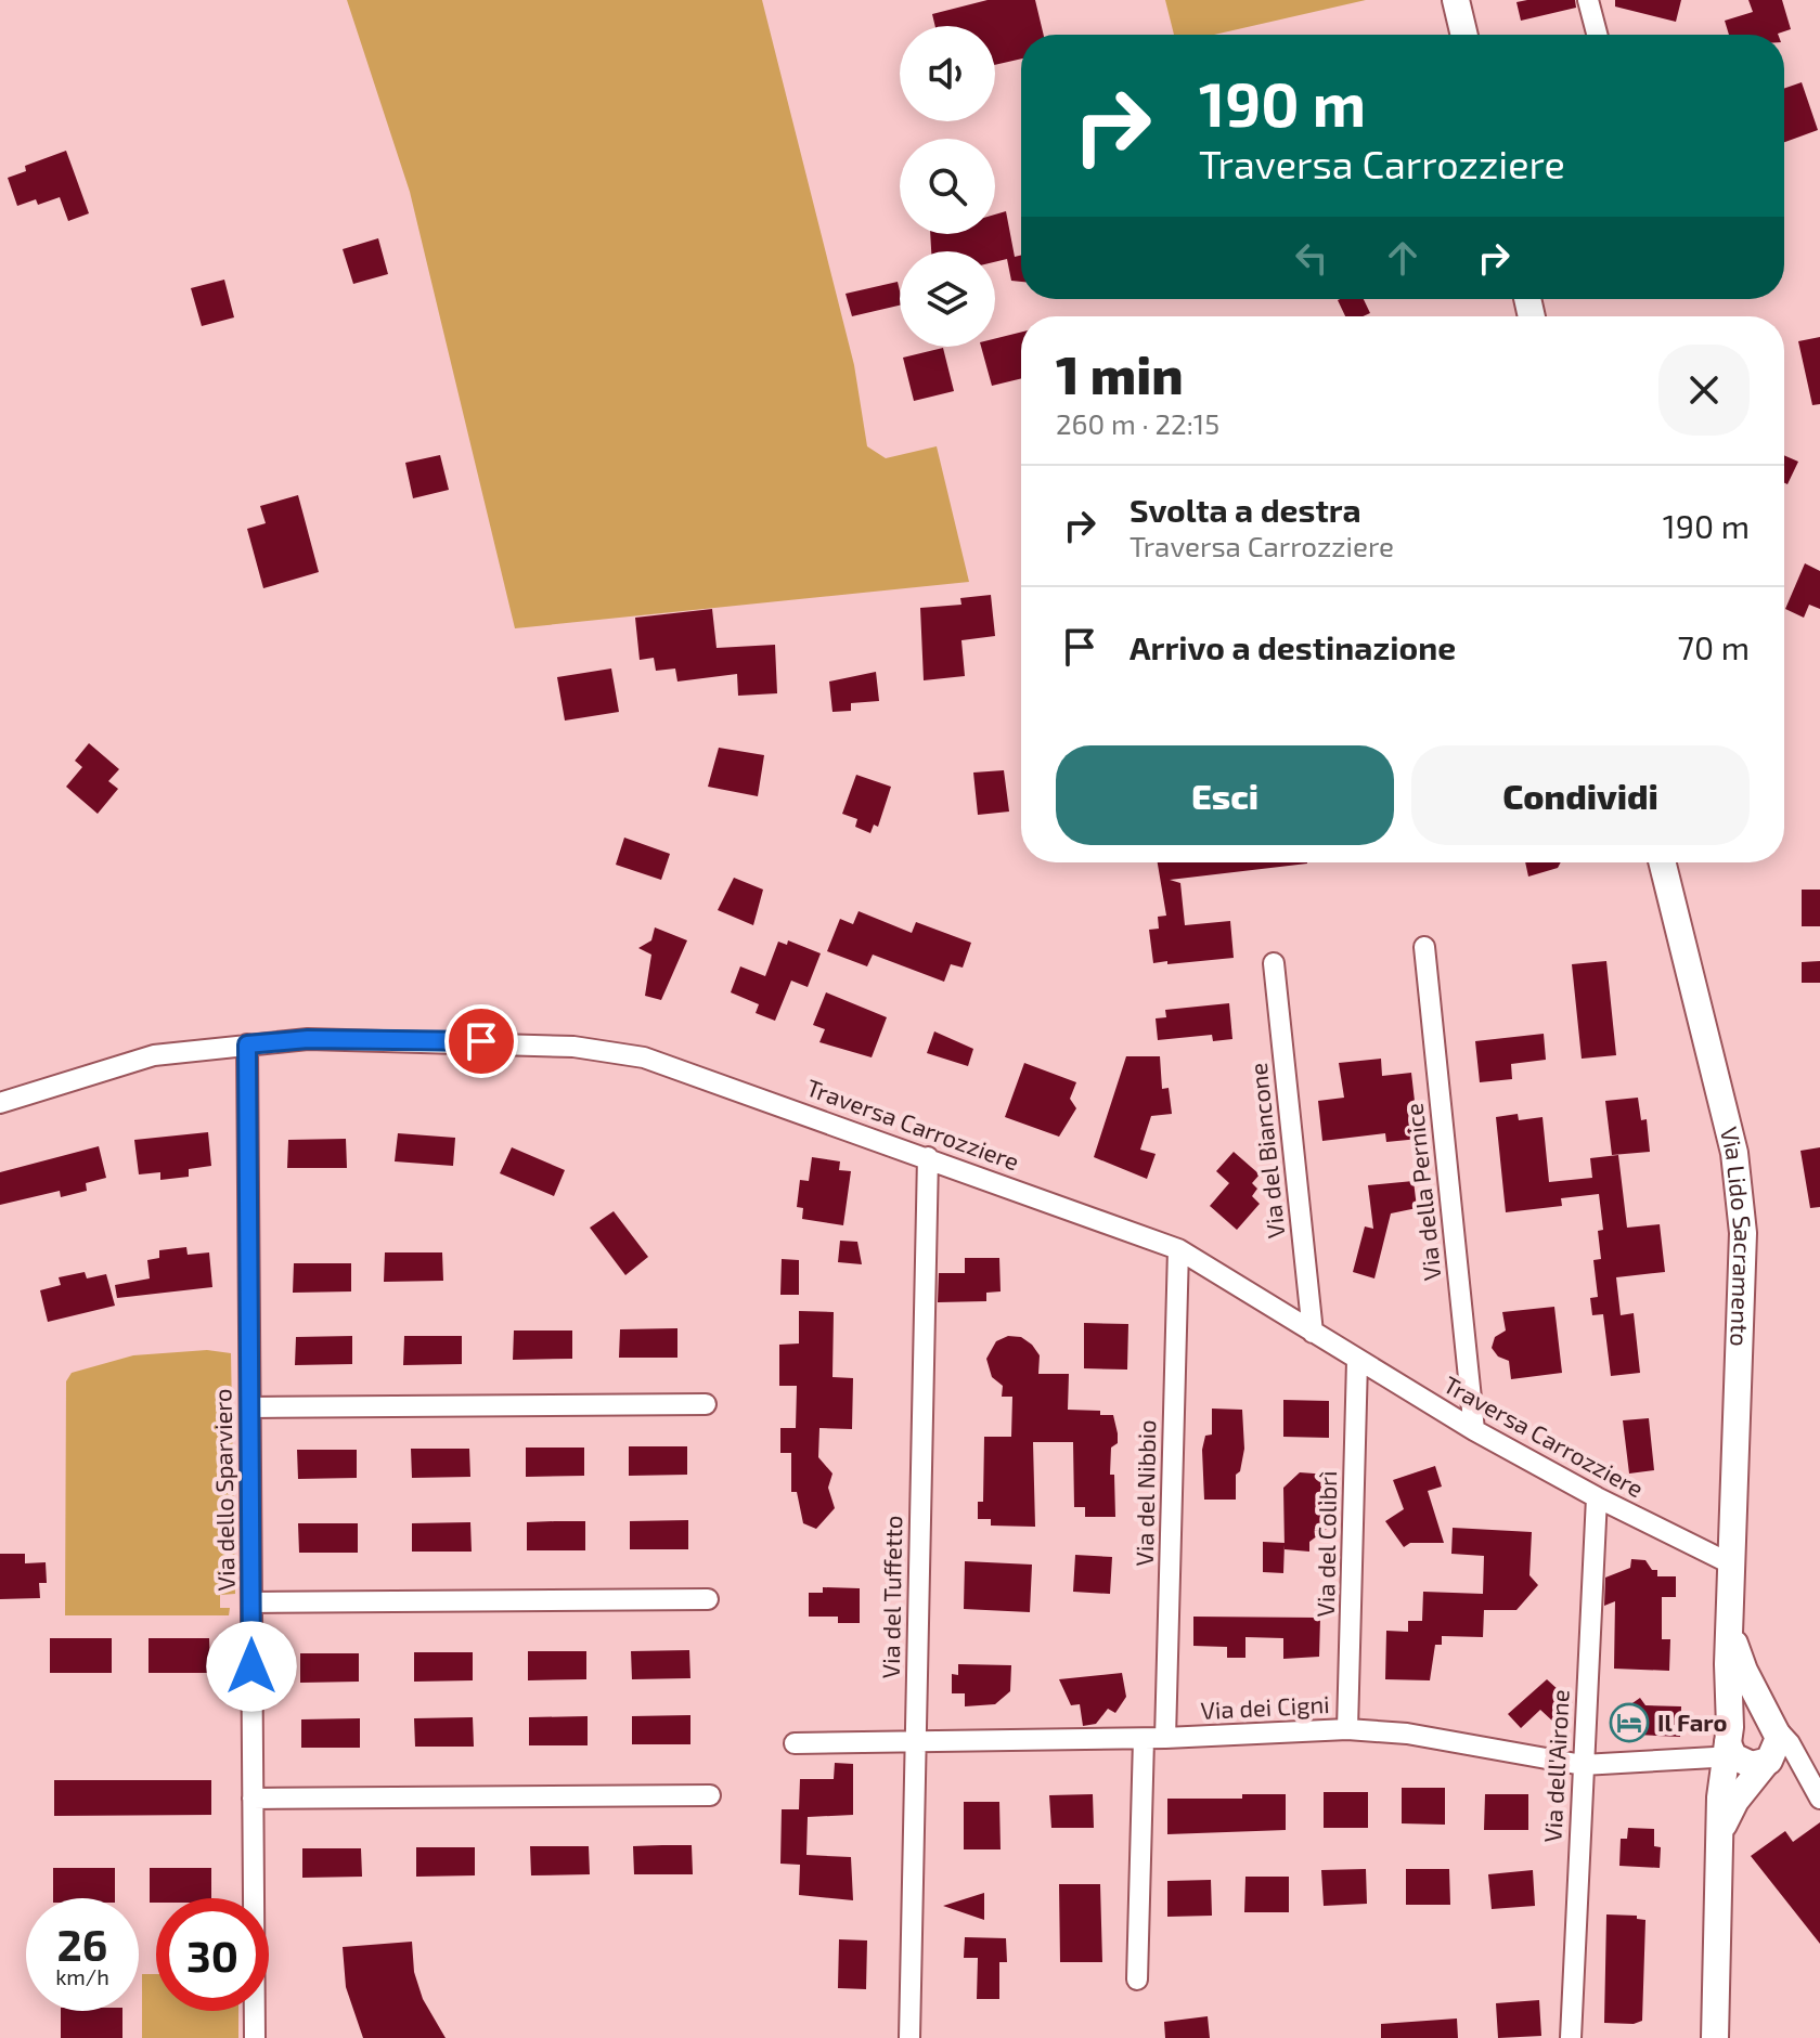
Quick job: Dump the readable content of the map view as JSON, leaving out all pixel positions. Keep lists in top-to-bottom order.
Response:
{
  "streets": {
    "street": [
      "Traversa Carrozziere",
      "Via del Biancone",
      "Via della Pernice",
      "Via Lido Sacramento",
      "Via dello Sparviero",
      "Via del Nibbio",
      "Via del Colibrì",
      "Via del Tuffetto",
      "Via dei Cigni",
      "Via dell'Airone"
    ]
  },
  "crossings": [
    ["Traversa Carrozziere", "Via del Biancone"],
    ["Traversa Carrozziere", "Via della Pernice"],
    ["Traversa Carrozziere", "Via Lido Sacramento"],
    ["Traversa Carrozziere", "Via dello Sparviero"],
    ["Traversa Carrozziere", "Via del Nibbio"],
    ["Traversa Carrozziere", "Via del Colibrì"],
    ["Traversa Carrozziere", "Via del Tuffetto"],
    ["Traversa Carrozziere", "Via dell'Airone"],
    ["Via Lido Sacramento", "Via dei Cigni"],
    ["Via del Nibbio", "Via dei Cigni"],
    ["Via del Colibrì", "Via dei Cigni"],
    ["Via del Tuffetto", "Via dei Cigni"],
    ["Via dei Cigni", "Via dell'Airone"]
  ],
  "places": {
    "hotel": ["Il Faro"]
  },
  "page": {
    "turn": ["190 m", "Traversa Carrozziere"],
    "heading": ["1 min", "260 m · 22:15"],
    "list": [
      {
        "name": "Svolta a destra",
        "note": "Traversa Carrozziere",
        "value": "190 m"
      },
      {
        "name": "Arrivo a destinazione",
        "value": "70 m"
      }
    ],
    "buttons": ["Esci", "Condividi"],
    "speed": "26 km/h",
    "limit": "30"
  }
}
